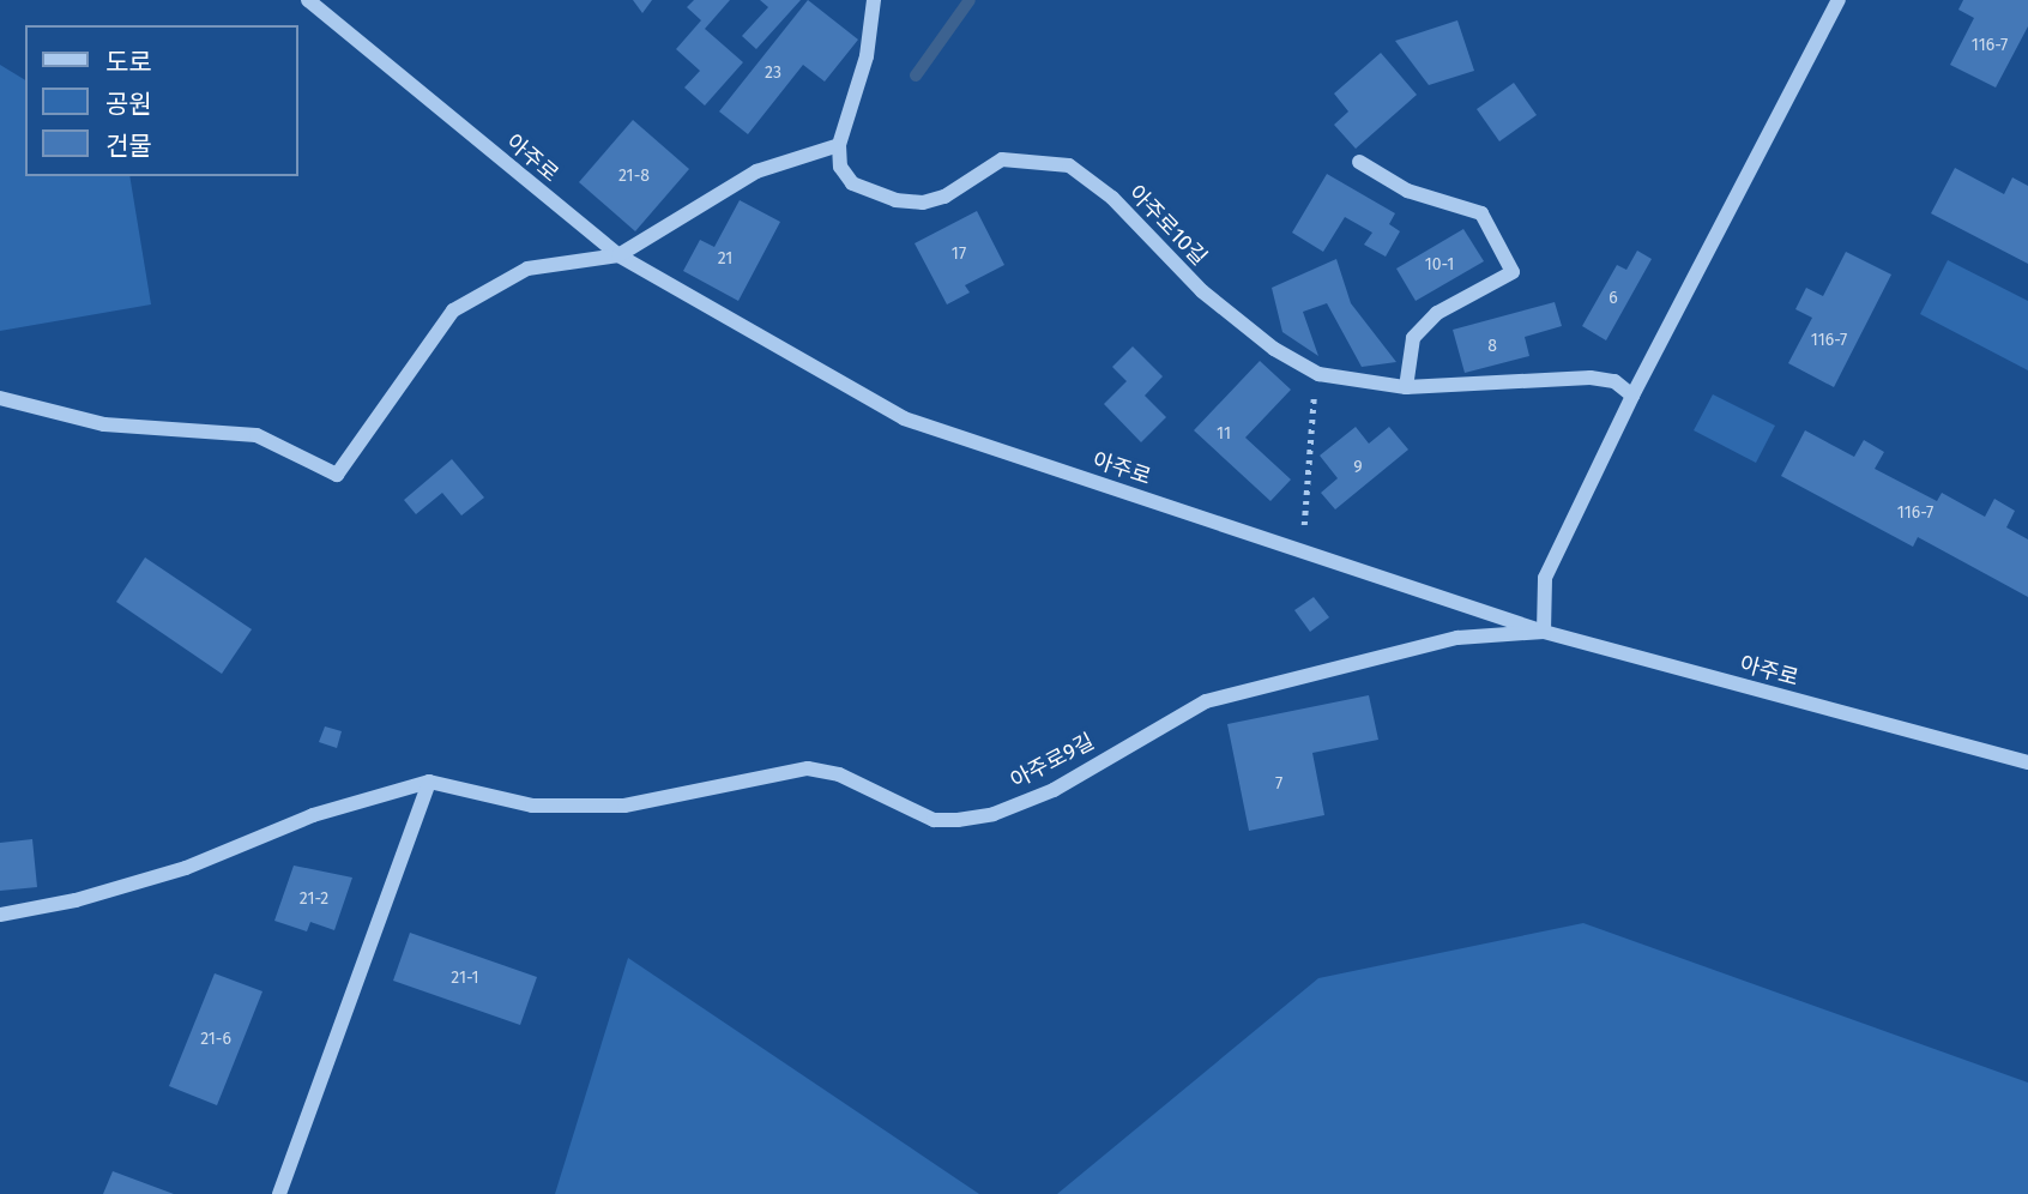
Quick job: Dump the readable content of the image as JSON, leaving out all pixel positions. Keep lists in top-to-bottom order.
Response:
{
  "streets": {
    "street": ["아주로", "아주로10길", "아주로9길"]
  },
  "crossings": [
    ["아주로", "아주로9길"]
  ],
  "house_numbers": [
    "116-7",
    "23",
    "21-8",
    "17",
    "21",
    "10-1",
    "6",
    "116-7",
    "8",
    "11",
    "9",
    "116-7",
    "7",
    "21-2",
    "21-1",
    "21-6"
  ],
  "legend": ["도로", "공원", "건물"]
}
